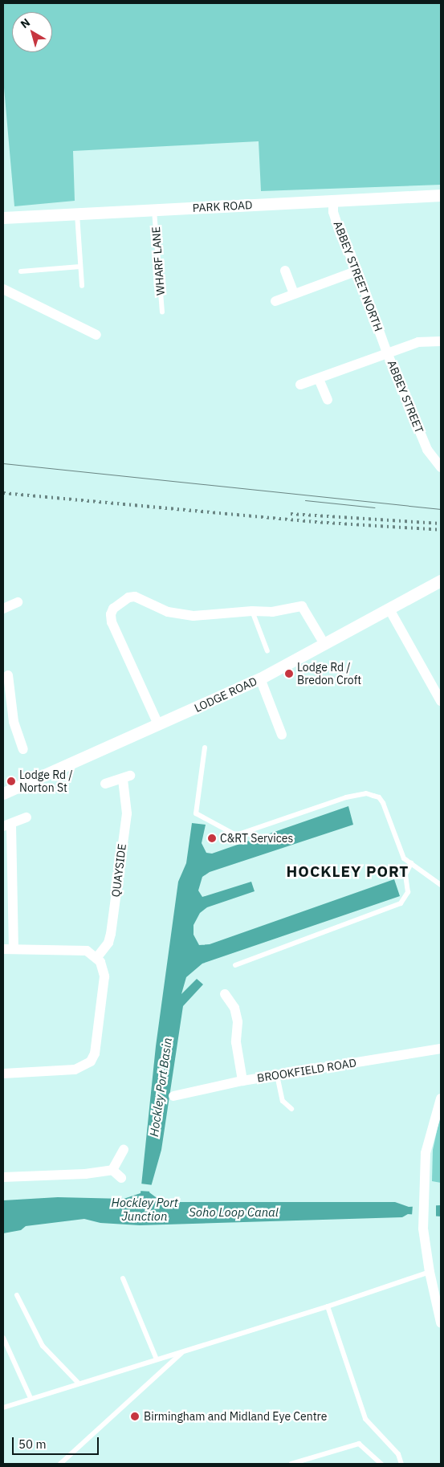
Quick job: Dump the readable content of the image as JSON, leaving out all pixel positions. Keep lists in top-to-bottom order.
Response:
{
  "streets": {
    "street": [
      "PARK ROAD",
      "ABBEY STREET NORTH",
      "ABBEY STREET",
      "LODGE ROAD",
      "QUAYSIDE",
      "BROOKFIELD ROAD"
    ],
    "lane": ["WHARF LANE"]
  },
  "crossings": [
    ["PARK ROAD", "WHARF LANE"],
    ["PARK ROAD", "ABBEY STREET NORTH"],
    ["ABBEY STREET NORTH", "ABBEY STREET"]
  ],
  "districts": ["HOCKLEY PORT"],
  "water": ["Hockley Port Basin", "Hockley Port Junction", "Soho Loop Canal"],
  "places": [
    "Lodge Rd / Bredon Croft",
    "Lodge Rd / Norton St",
    "C&RT Services",
    "Birmingham and Midland Eye Centre"
  ],
  "scale_bar": "50 m",
  "north": "top left"
}
